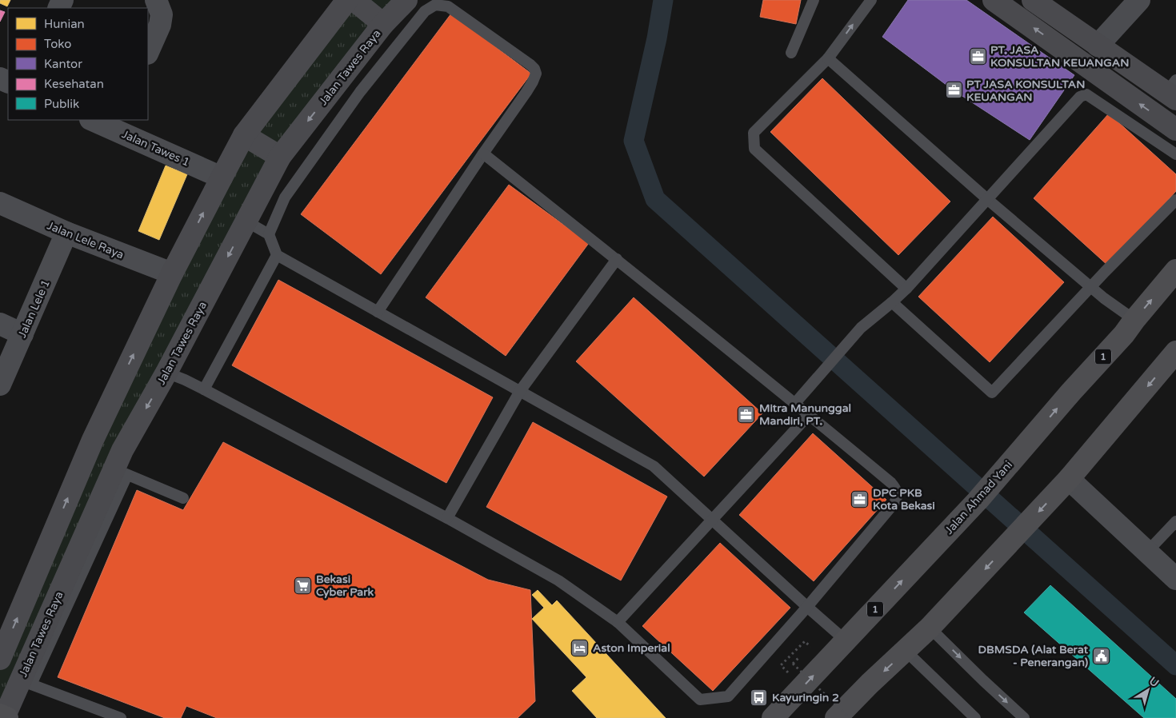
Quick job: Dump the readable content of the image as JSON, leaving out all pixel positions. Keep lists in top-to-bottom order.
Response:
{
  "streets": {
    "highway": ["1", "Jalan Ahmad Yani"],
    "street": [
      "Jalan Tawes Raya",
      "Jalan Tawes 1",
      "Jalan Lele Raya",
      "Jalan Lele 1"
    ]
  },
  "crossings": [
    ["Jalan Lele Raya", "Jalan Lele 1"]
  ],
  "places": {
    "office": [
      "PT. JASA KONSULTAN KEUANGAN",
      "PT JASA KONSULTAN KEUANGAN",
      "Mitra Manunggal Mandiri, PT.",
      "DPC PKB Kota Bekasi"
    ],
    "supermarket": ["Bekasi Cyber Park"],
    "hotel": ["Aston Imperial"],
    "public building": ["DBMSDA (Alat Berat - Penerangan)"],
    "bus stop": ["Kayuringin 2"]
  },
  "legend": [
    "Hunian",
    "Toko",
    "Kantor",
    "Kesehatan",
    "Publik"
  ],
  "north": "top right"
}
